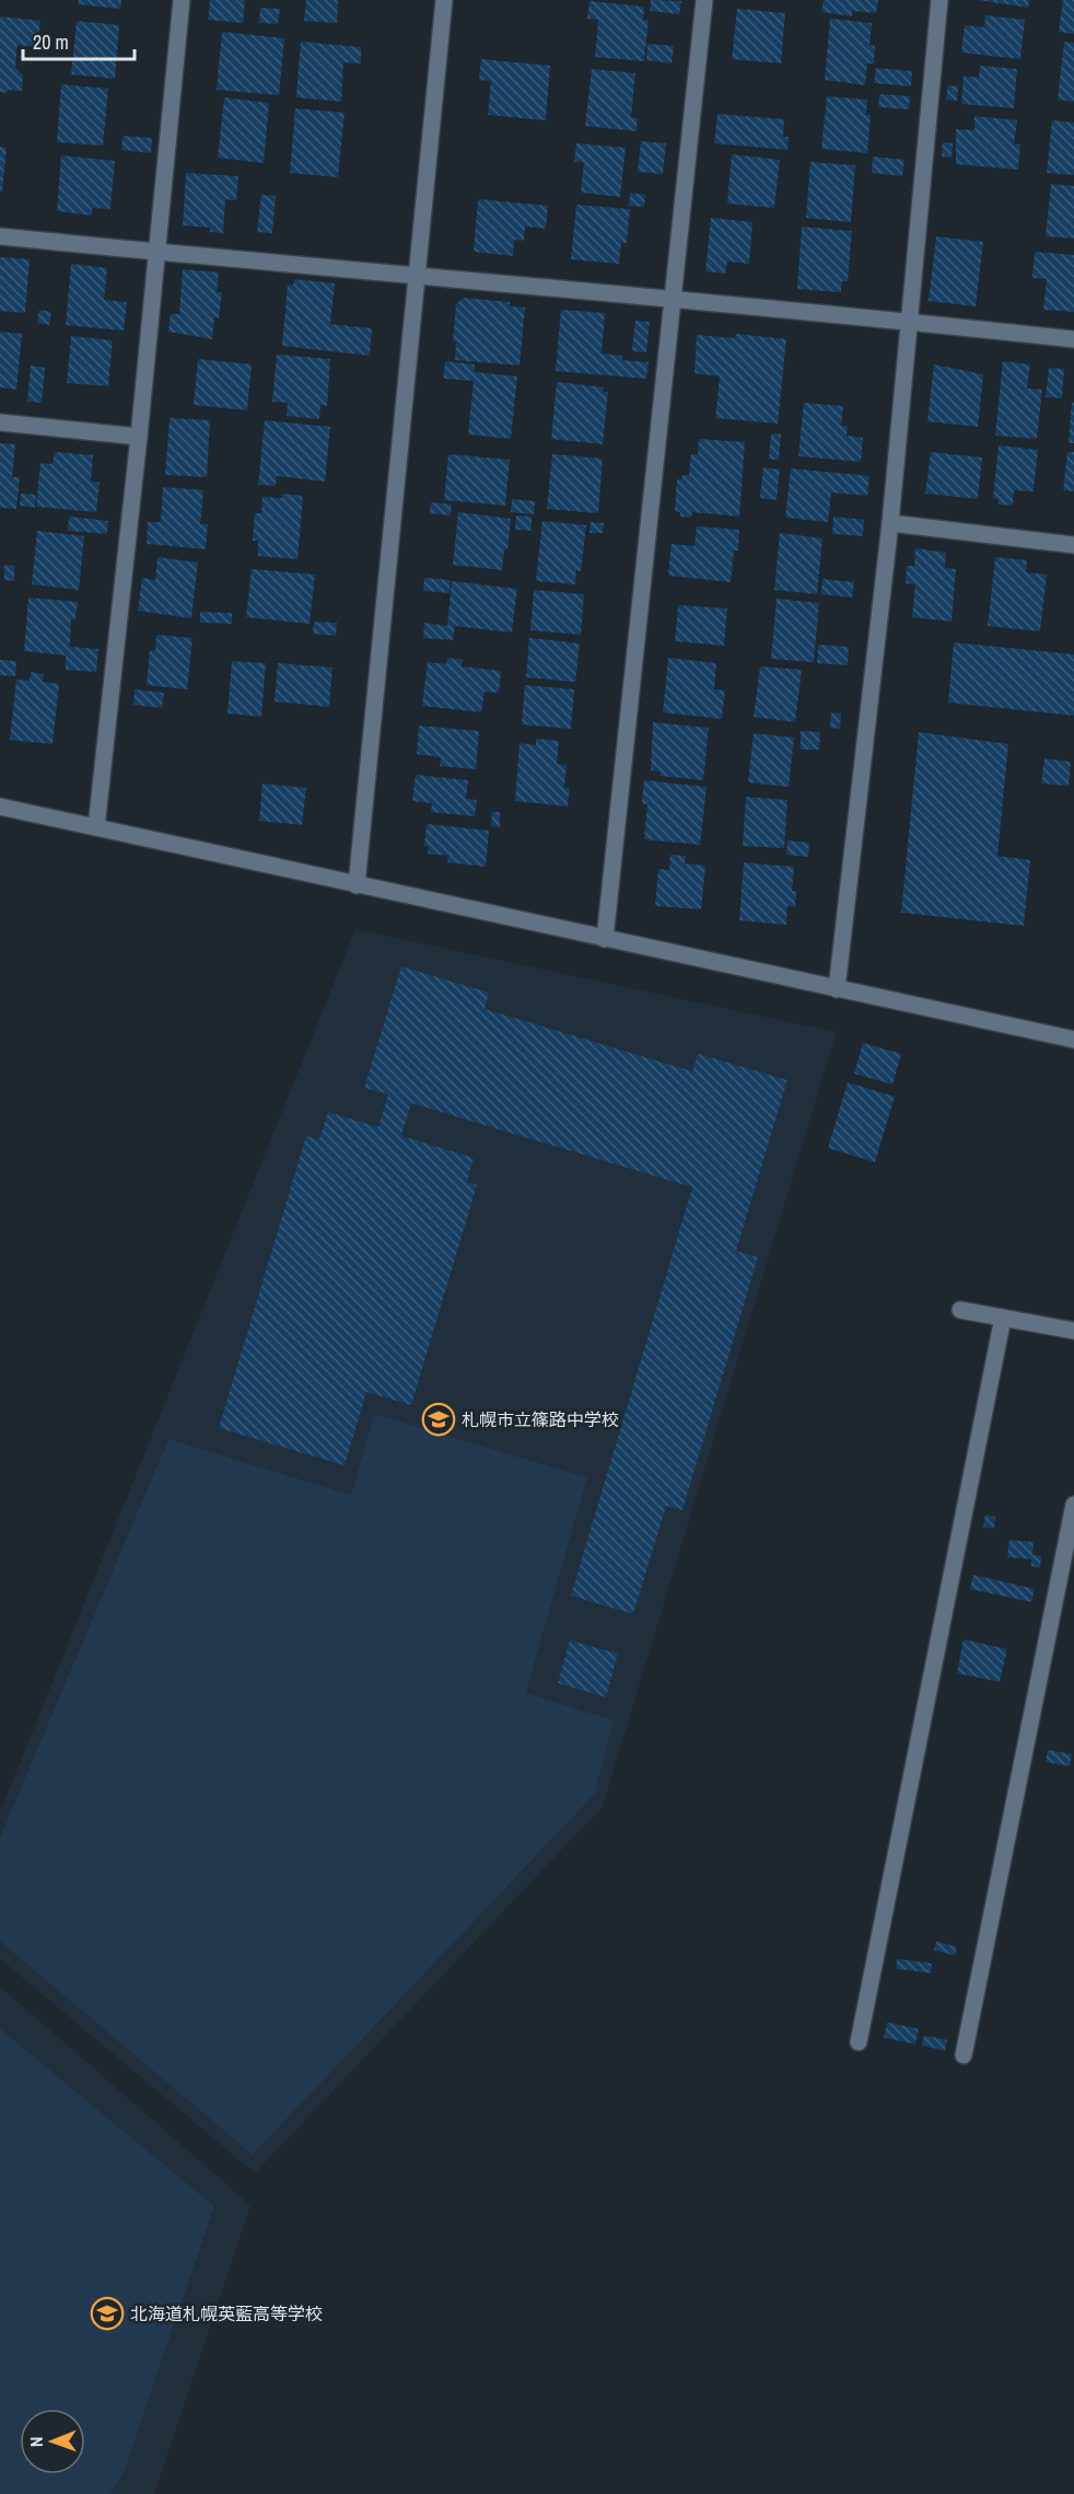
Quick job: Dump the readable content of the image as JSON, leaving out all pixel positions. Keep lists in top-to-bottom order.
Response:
{
  "places": {
    "school or university": ["札幌市立篠路中学校", "北海道札幌英藍高等学校"]
  },
  "scale_bar": "20 m",
  "north": "left"
}
